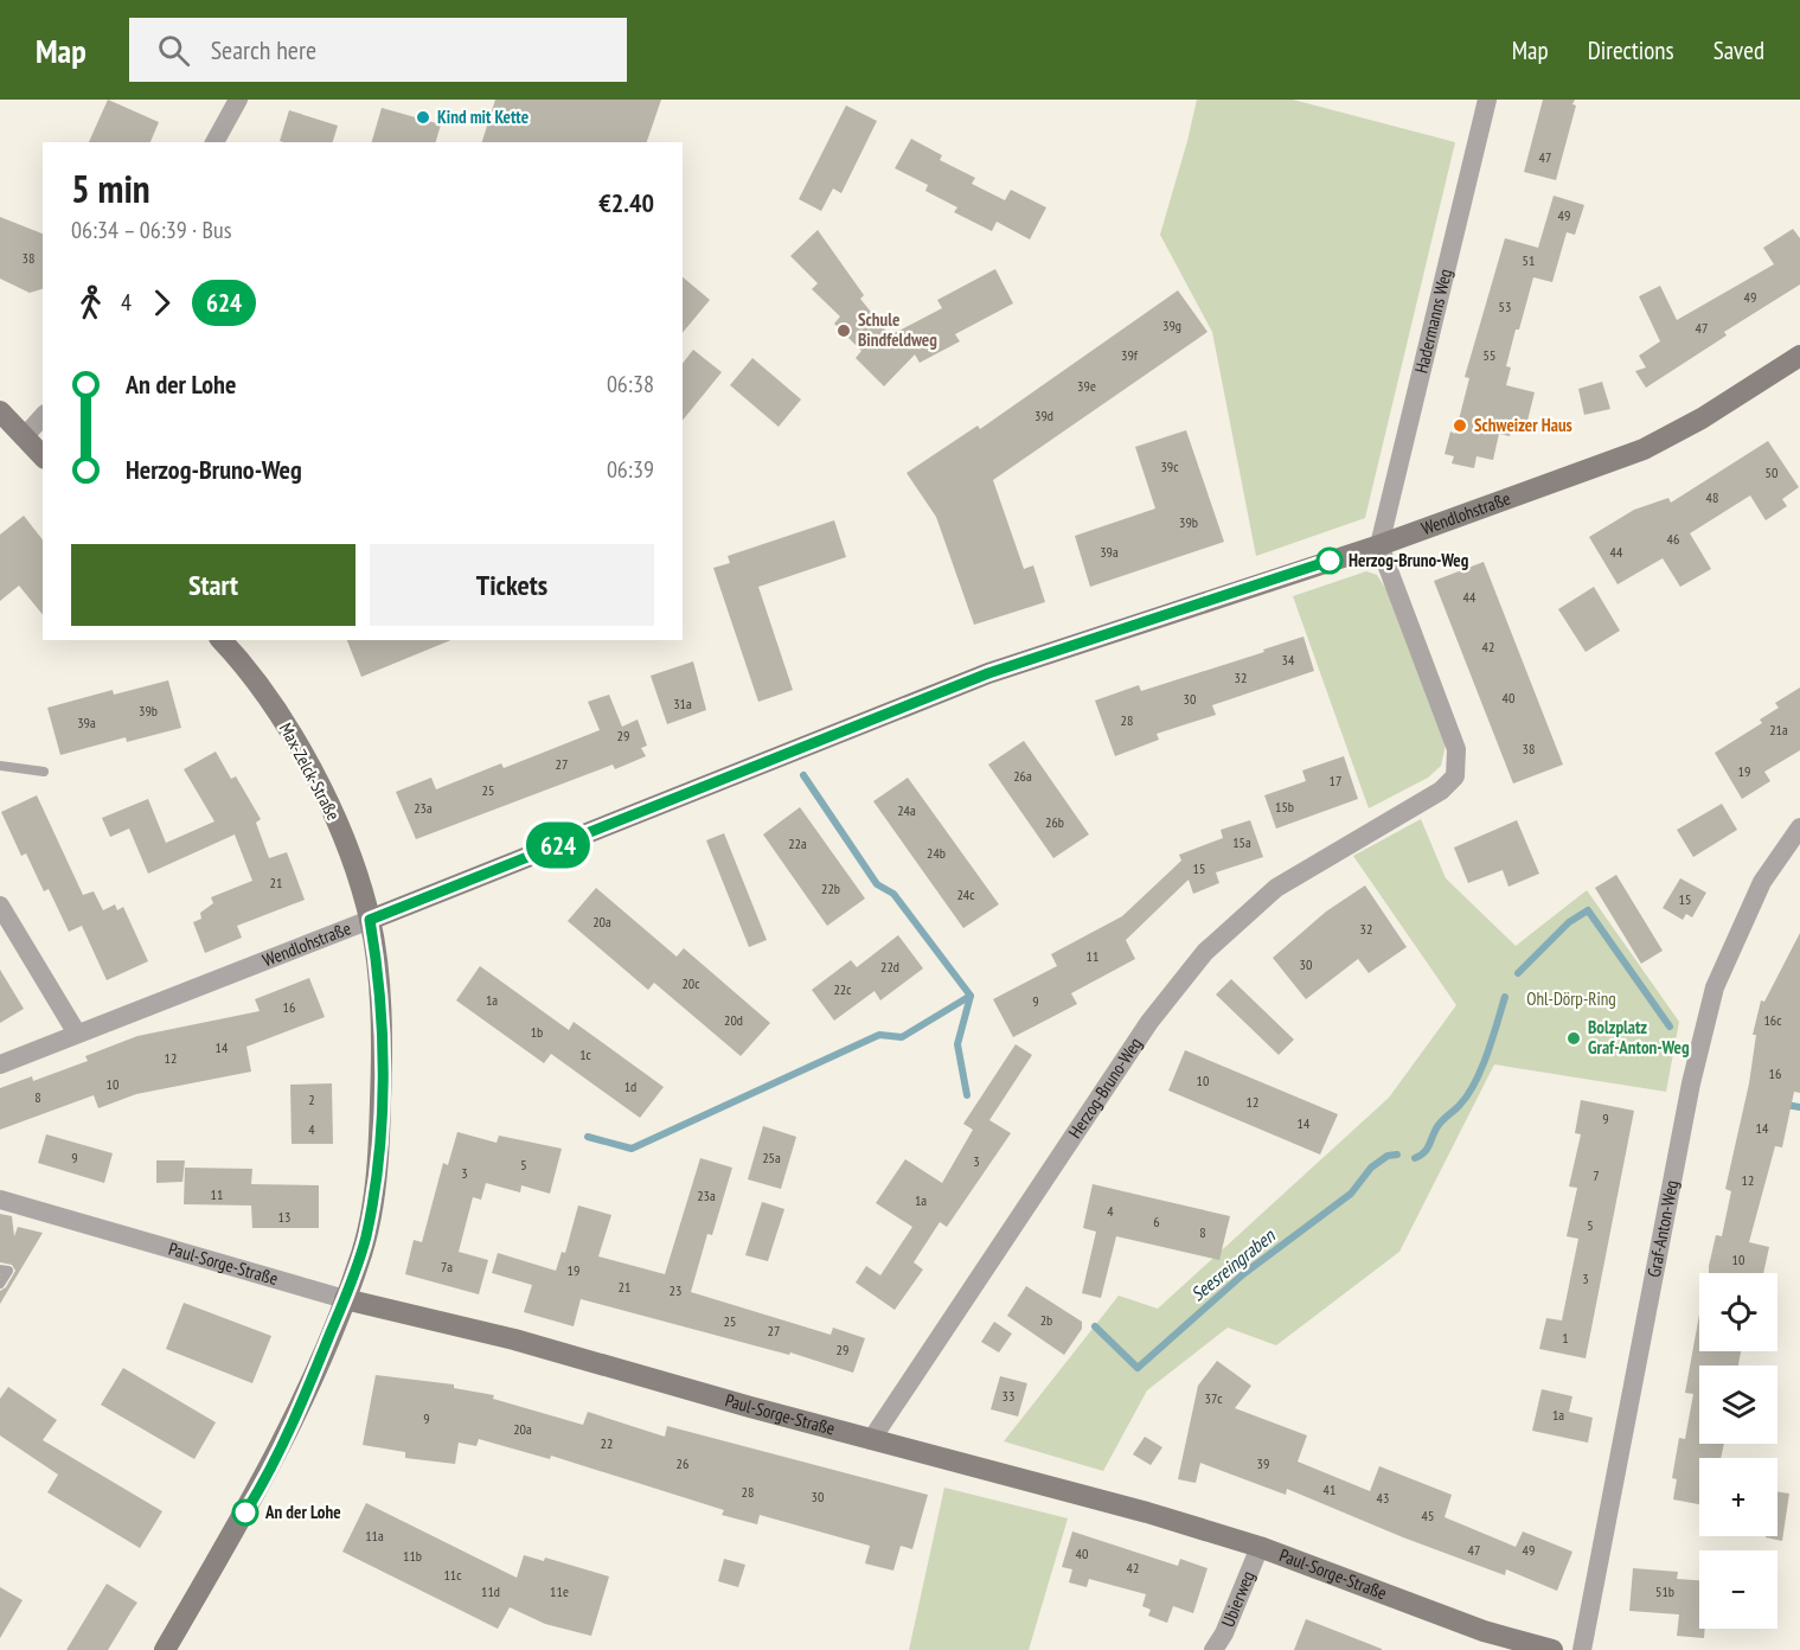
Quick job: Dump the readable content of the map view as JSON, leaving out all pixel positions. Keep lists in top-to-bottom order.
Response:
{
  "streets": {
    "street": [
      "Hadermanns Weg",
      "Wendlohstraße",
      "Max-Zelck-Straße",
      "Herzog-Bruno-Weg",
      "Graf-Anton-Weg",
      "Paul-Sorge-Straße",
      "Ubierweg"
    ]
  },
  "crossings": [
    ["Hadermanns Weg", "Wendlohstraße"],
    ["Hadermanns Weg", "Herzog-Bruno-Weg"],
    ["Wendlohstraße", "Max-Zelck-Straße"],
    ["Wendlohstraße", "Herzog-Bruno-Weg"],
    ["Herzog-Bruno-Weg", "Paul-Sorge-Straße"],
    ["Paul-Sorge-Straße", "Ubierweg"]
  ],
  "water": ["Seesreingraben"],
  "parks": ["Ohl-Dörp-Ring"],
  "places": [
    "Kind mit Kette",
    "Schule Bindfeldweg",
    "Schweizer Haus",
    "Herzog-Bruno-Weg",
    "Bolzplatz Graf-Anton-Weg",
    "An der Lohe"
  ],
  "lines": ["bus line 624"],
  "house_numbers": [
    "47",
    "49",
    "38",
    "51",
    "49",
    "53",
    "39g",
    "47",
    "39f",
    "55",
    "39e",
    "39d",
    "39c",
    "50",
    "48",
    "39b",
    "46",
    "39a",
    "44",
    "44",
    "42",
    "34",
    "32",
    "40",
    "30",
    "31a",
    "39b",
    "28",
    "39a",
    "21a",
    "29",
    "38",
    "27",
    "19",
    "26a",
    "17",
    "25",
    "15b",
    "23a",
    "24a",
    "26b",
    "15a",
    "22a",
    "24b",
    "15",
    "21",
    "22b",
    "24c",
    "15",
    "20a",
    "32",
    "11",
    "30",
    "22d",
    "20c",
    "22c",
    "1a",
    "9",
    "16",
    "20d",
    "16c",
    "1b",
    "14",
    "1c",
    "12",
    "16",
    "10",
    "10",
    "1d",
    "8",
    "2",
    "12",
    "9",
    "14",
    "14",
    "4",
    "9",
    "25a",
    "3",
    "5",
    "3",
    "7",
    "12",
    "11",
    "23a",
    "1a",
    "4",
    "13",
    "6",
    "5",
    "8",
    "10",
    "7a",
    "19",
    "3",
    "21",
    "23",
    "2b",
    "25",
    "27",
    "1",
    "29",
    "33",
    "37c",
    "1a",
    "9",
    "20a",
    "22",
    "26",
    "39",
    "41",
    "28",
    "30",
    "43",
    "45",
    "11a",
    "47",
    "49",
    "40",
    "11b",
    "42",
    "11c",
    "11d",
    "11e",
    "51b"
  ],
  "page": {
    "header": "Map",
    "search": "Search here",
    "nav": ["Map", "Directions", "Saved"],
    "on_map": "624",
    "heading": ["5 min", "06:34 – 06:39 · Bus", "€2.40"],
    "legs": ["4", "624"],
    "list": [
      {
        "name": "An der Lohe",
        "value": "06:38"
      },
      {
        "name": "Herzog-Bruno-Weg",
        "value": "06:39"
      }
    ],
    "buttons": ["Start", "Tickets"],
    "map_buttons": ["+", "−"]
  }
}
